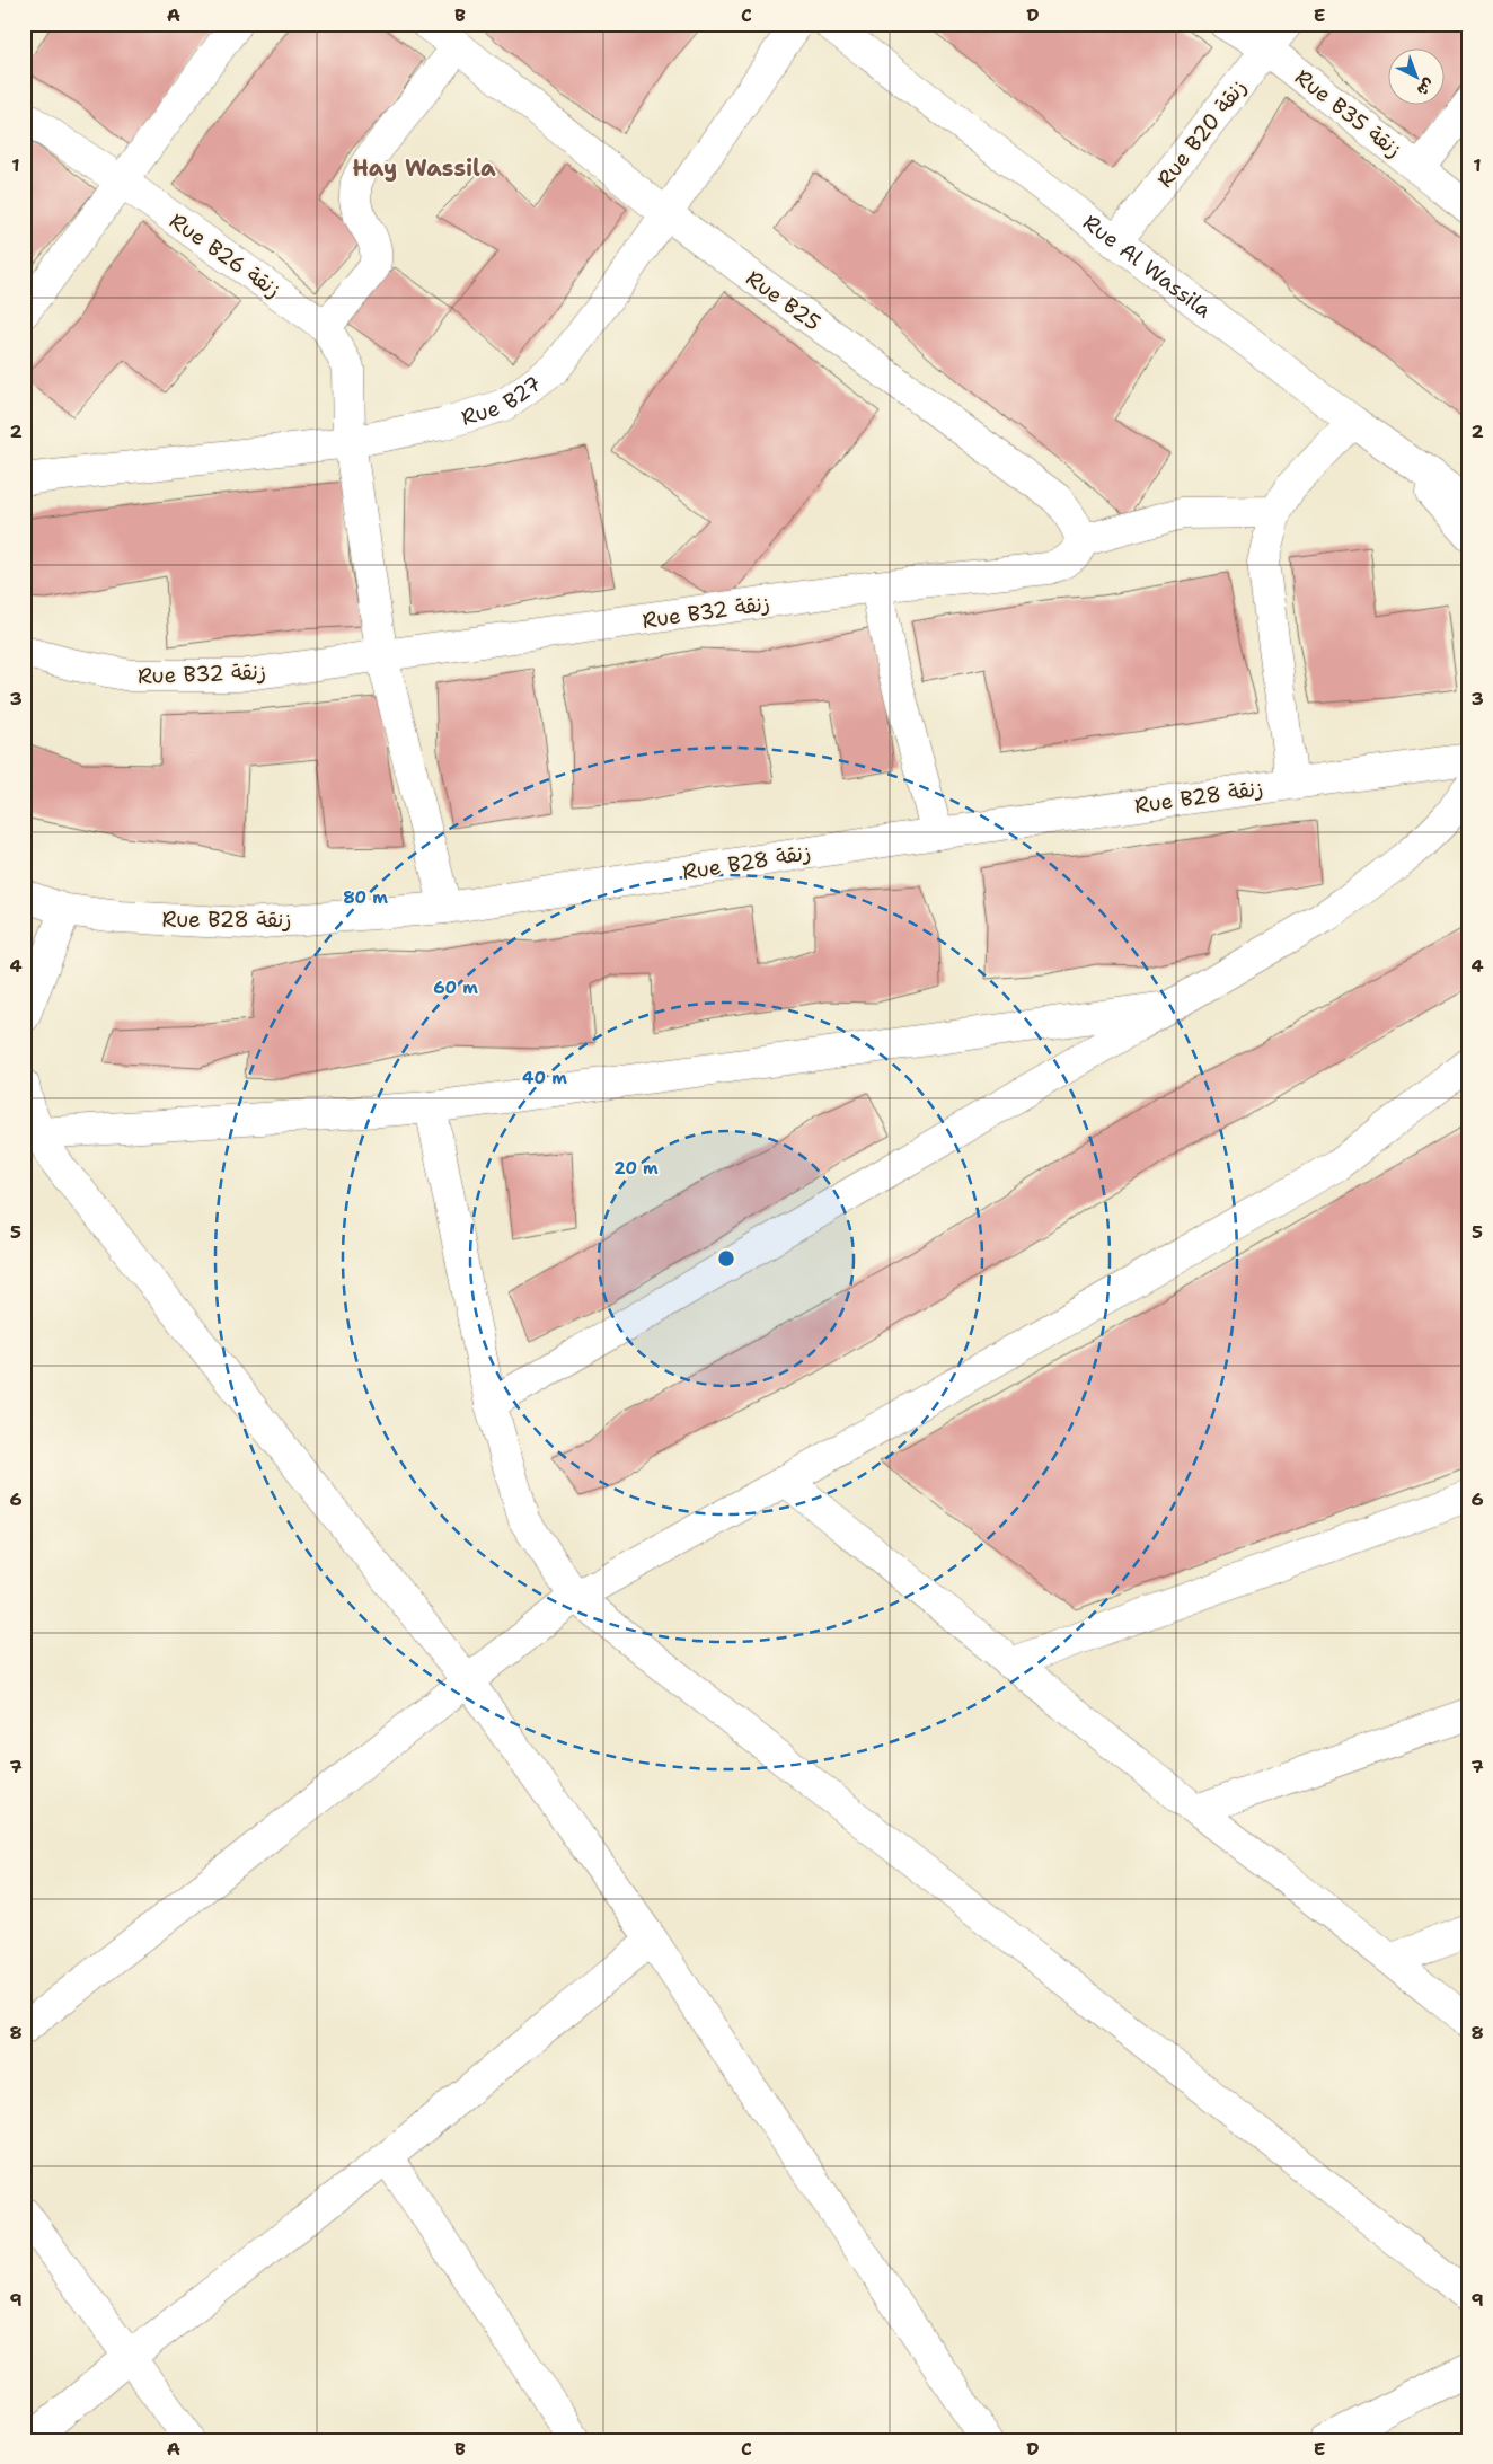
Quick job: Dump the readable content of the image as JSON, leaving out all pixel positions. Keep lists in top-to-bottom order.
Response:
{
  "streets": {
    "street": [
      "Rue B35 زنقة",
      "Rue B20 زنقة",
      "Rue B26 زنقة",
      "Rue Al Wassila",
      "Rue B25",
      "Rue B27",
      "Rue B32 زنقة",
      "Rue B28 زنقة"
    ]
  },
  "crossings": [
    ["Rue B35 زنقة", "Rue B20 زنقة"],
    ["Rue B20 زنقة", "Rue Al Wassila"],
    ["Rue B26 زنقة", "Rue B27"],
    ["Rue B25", "Rue B27"],
    ["Rue B25", "Rue B32 زنقة"]
  ],
  "districts": ["Hay Wassila"],
  "north": "bottom right",
  "grid": {
    "columns": [
      "A",
      "B",
      "C",
      "D",
      "E"
    ],
    "rows": [
      "1",
      "2",
      "3",
      "4",
      "5",
      "6",
      "7",
      "8",
      "9"
    ]
  },
  "rings": [
    "80 m",
    "60 m",
    "40 m",
    "20 m"
  ]
}
